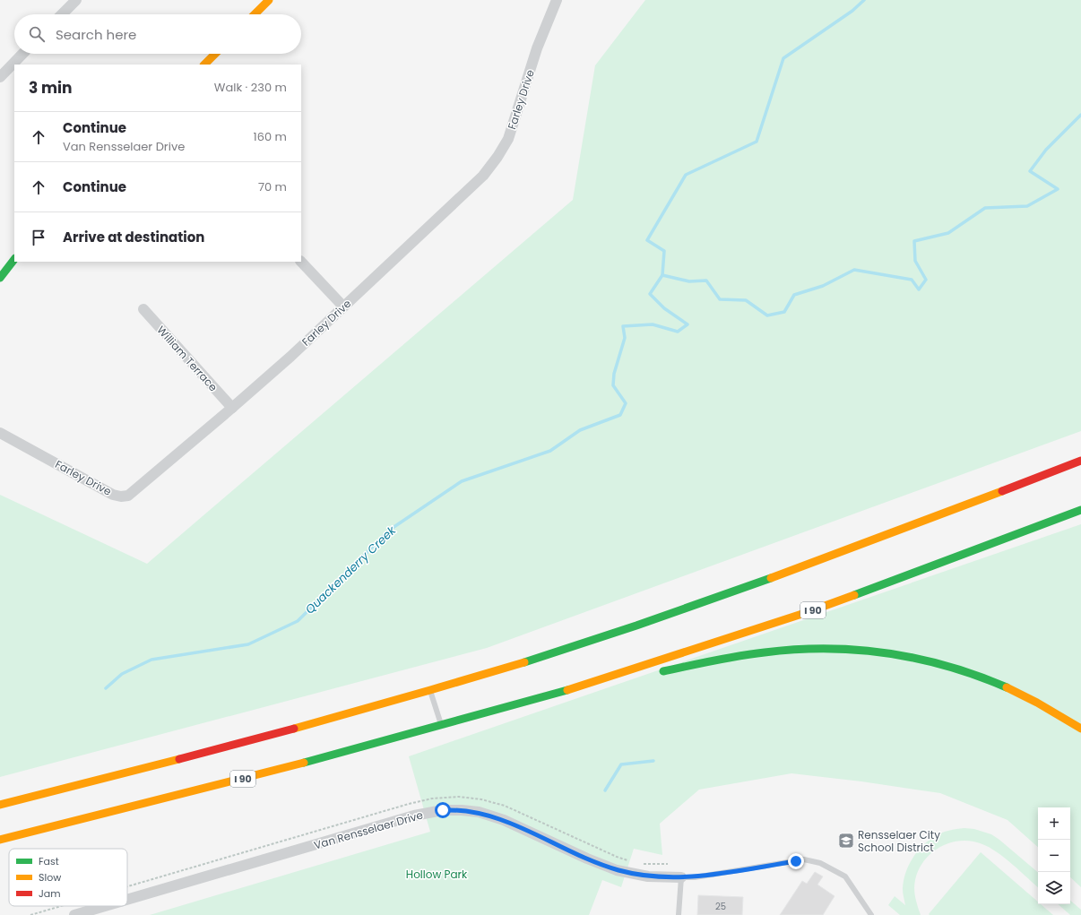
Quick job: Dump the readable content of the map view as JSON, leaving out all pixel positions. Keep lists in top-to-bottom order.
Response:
{
  "streets": {
    "main road": ["I 90"],
    "street": ["Farley Drive", "William Terrace", "Van Rensselaer Drive"]
  },
  "crossings": [
    ["Farley Drive", "William Terrace"]
  ],
  "water": ["Quackenderry Creek"],
  "parks": ["Hollow Park"],
  "places": {
    "school or university": ["Rensselaer City School District"]
  },
  "house_numbers": ["25"],
  "legend": ["Fast", "Slow", "Jam"],
  "page": {
    "search": "Search here",
    "heading": ["3 min", "Walk · 230 m"],
    "list": [
      ["Continue", "Van Rensselaer Drive", "160 m"],
      ["Continue", "70 m"],
      "Arrive at destination"
    ],
    "map_buttons": ["+", "−"]
  }
}
